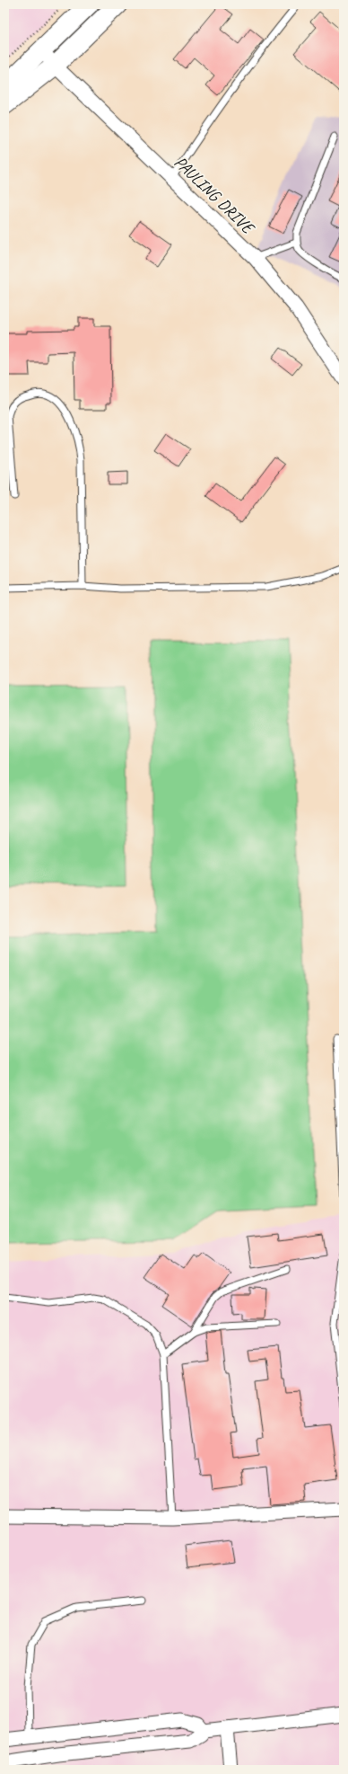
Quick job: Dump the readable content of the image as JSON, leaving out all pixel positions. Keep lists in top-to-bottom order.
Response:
{
  "streets": {
    "street": ["PAULING DRIVE"]
  }
}
